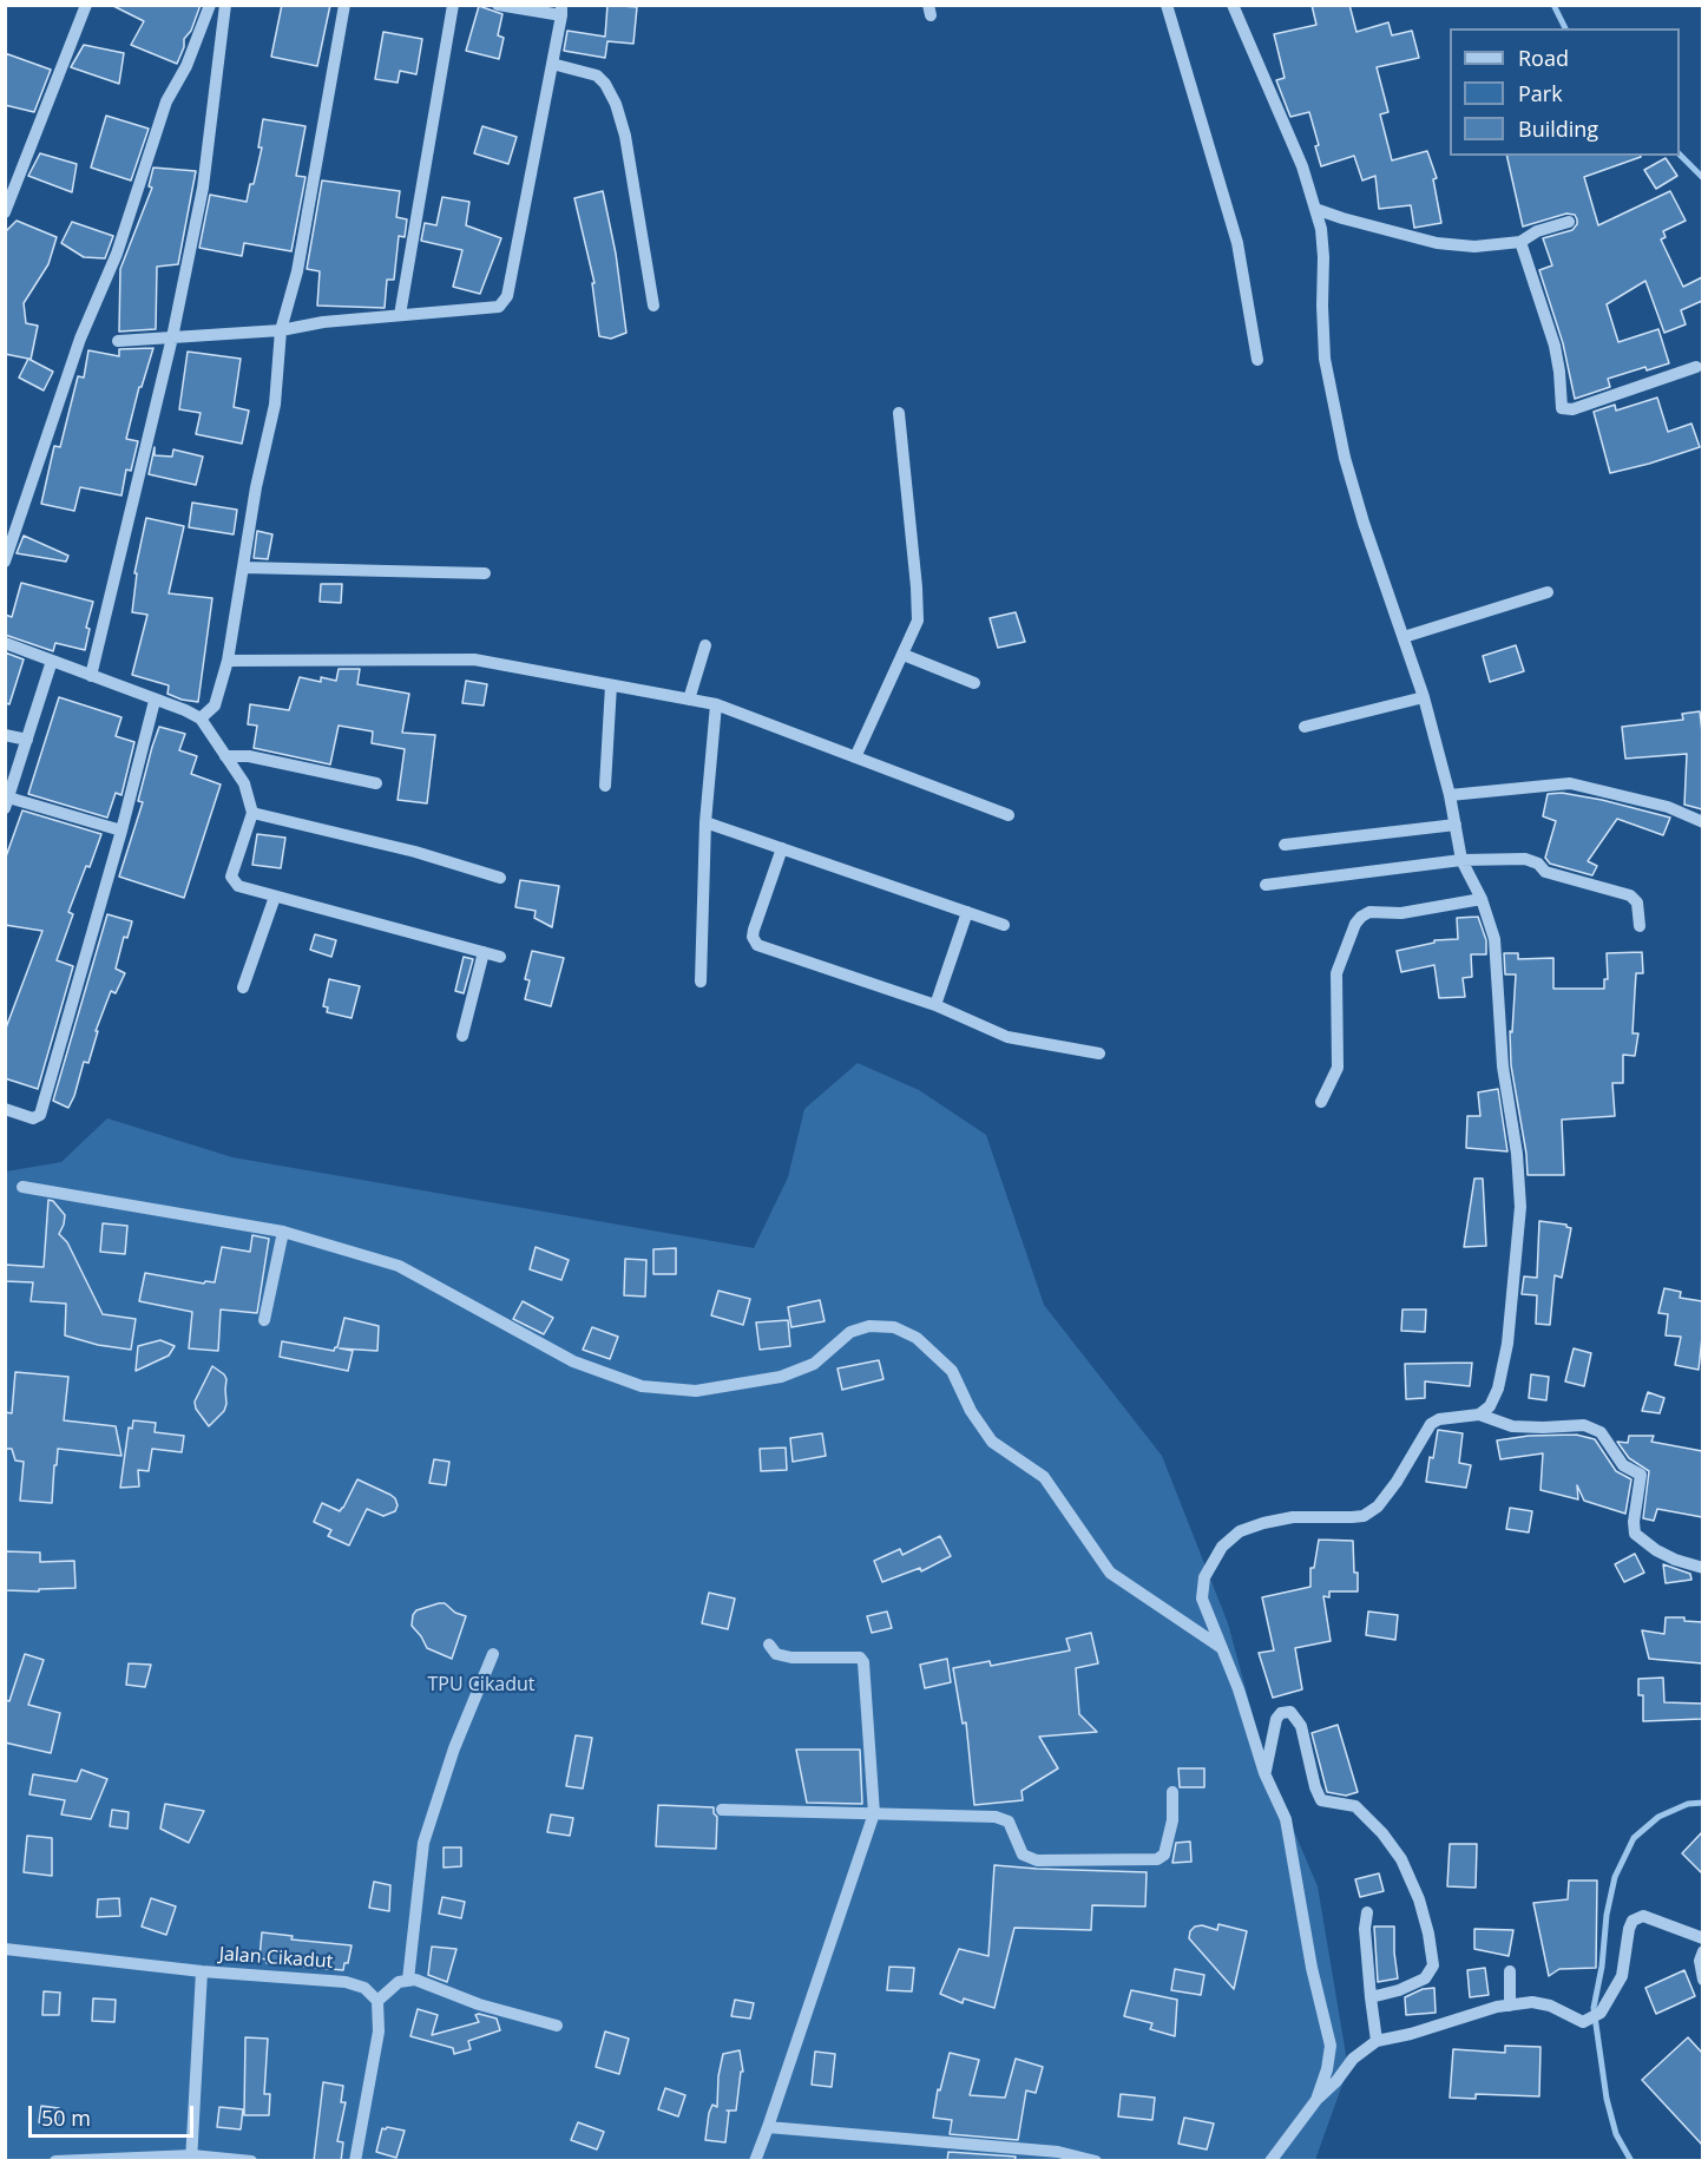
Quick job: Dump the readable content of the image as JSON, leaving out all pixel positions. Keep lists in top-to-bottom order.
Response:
{
  "streets": {
    "street": ["Jalan Cikadut"]
  },
  "parks": ["TPU Cikadut"],
  "legend": ["Road", "Park", "Building"],
  "scale_bar": "50 m"
}
